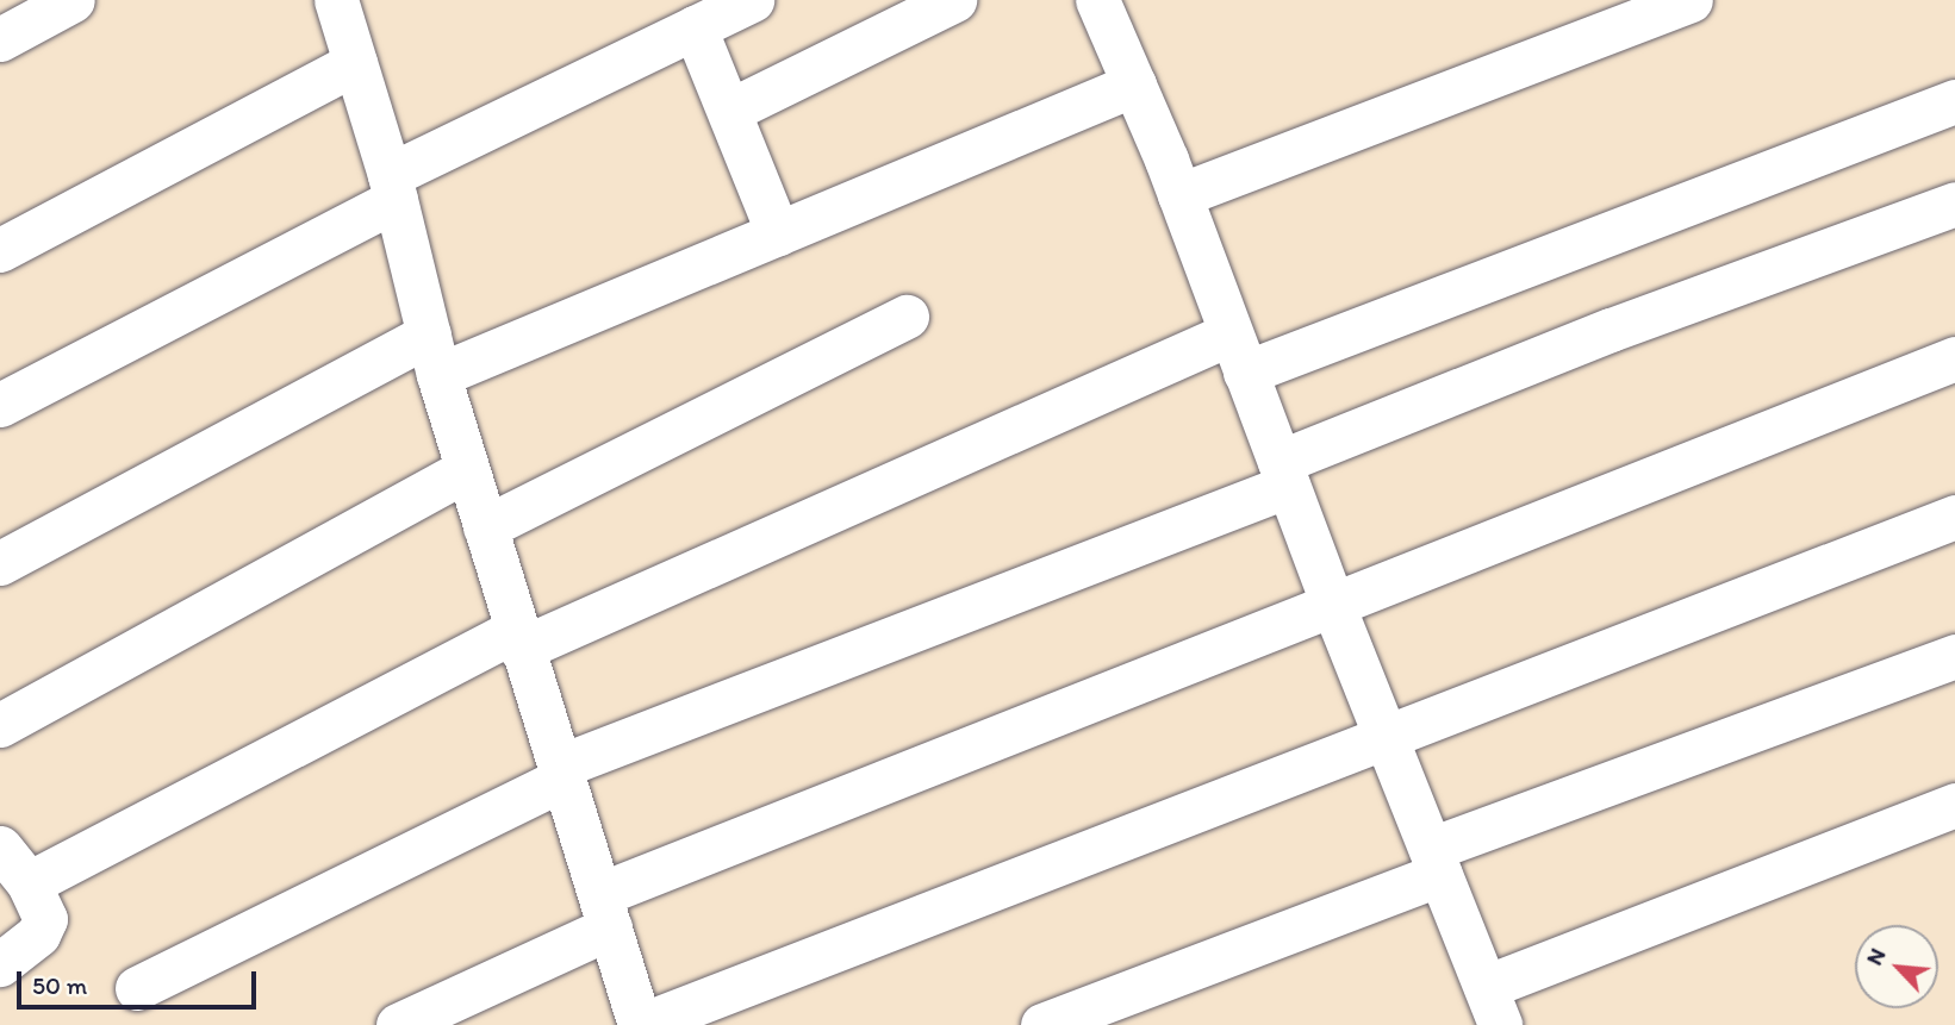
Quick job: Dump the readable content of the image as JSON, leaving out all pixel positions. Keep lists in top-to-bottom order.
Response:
{
  "scale_bar": "50 m",
  "north": "top left"
}
